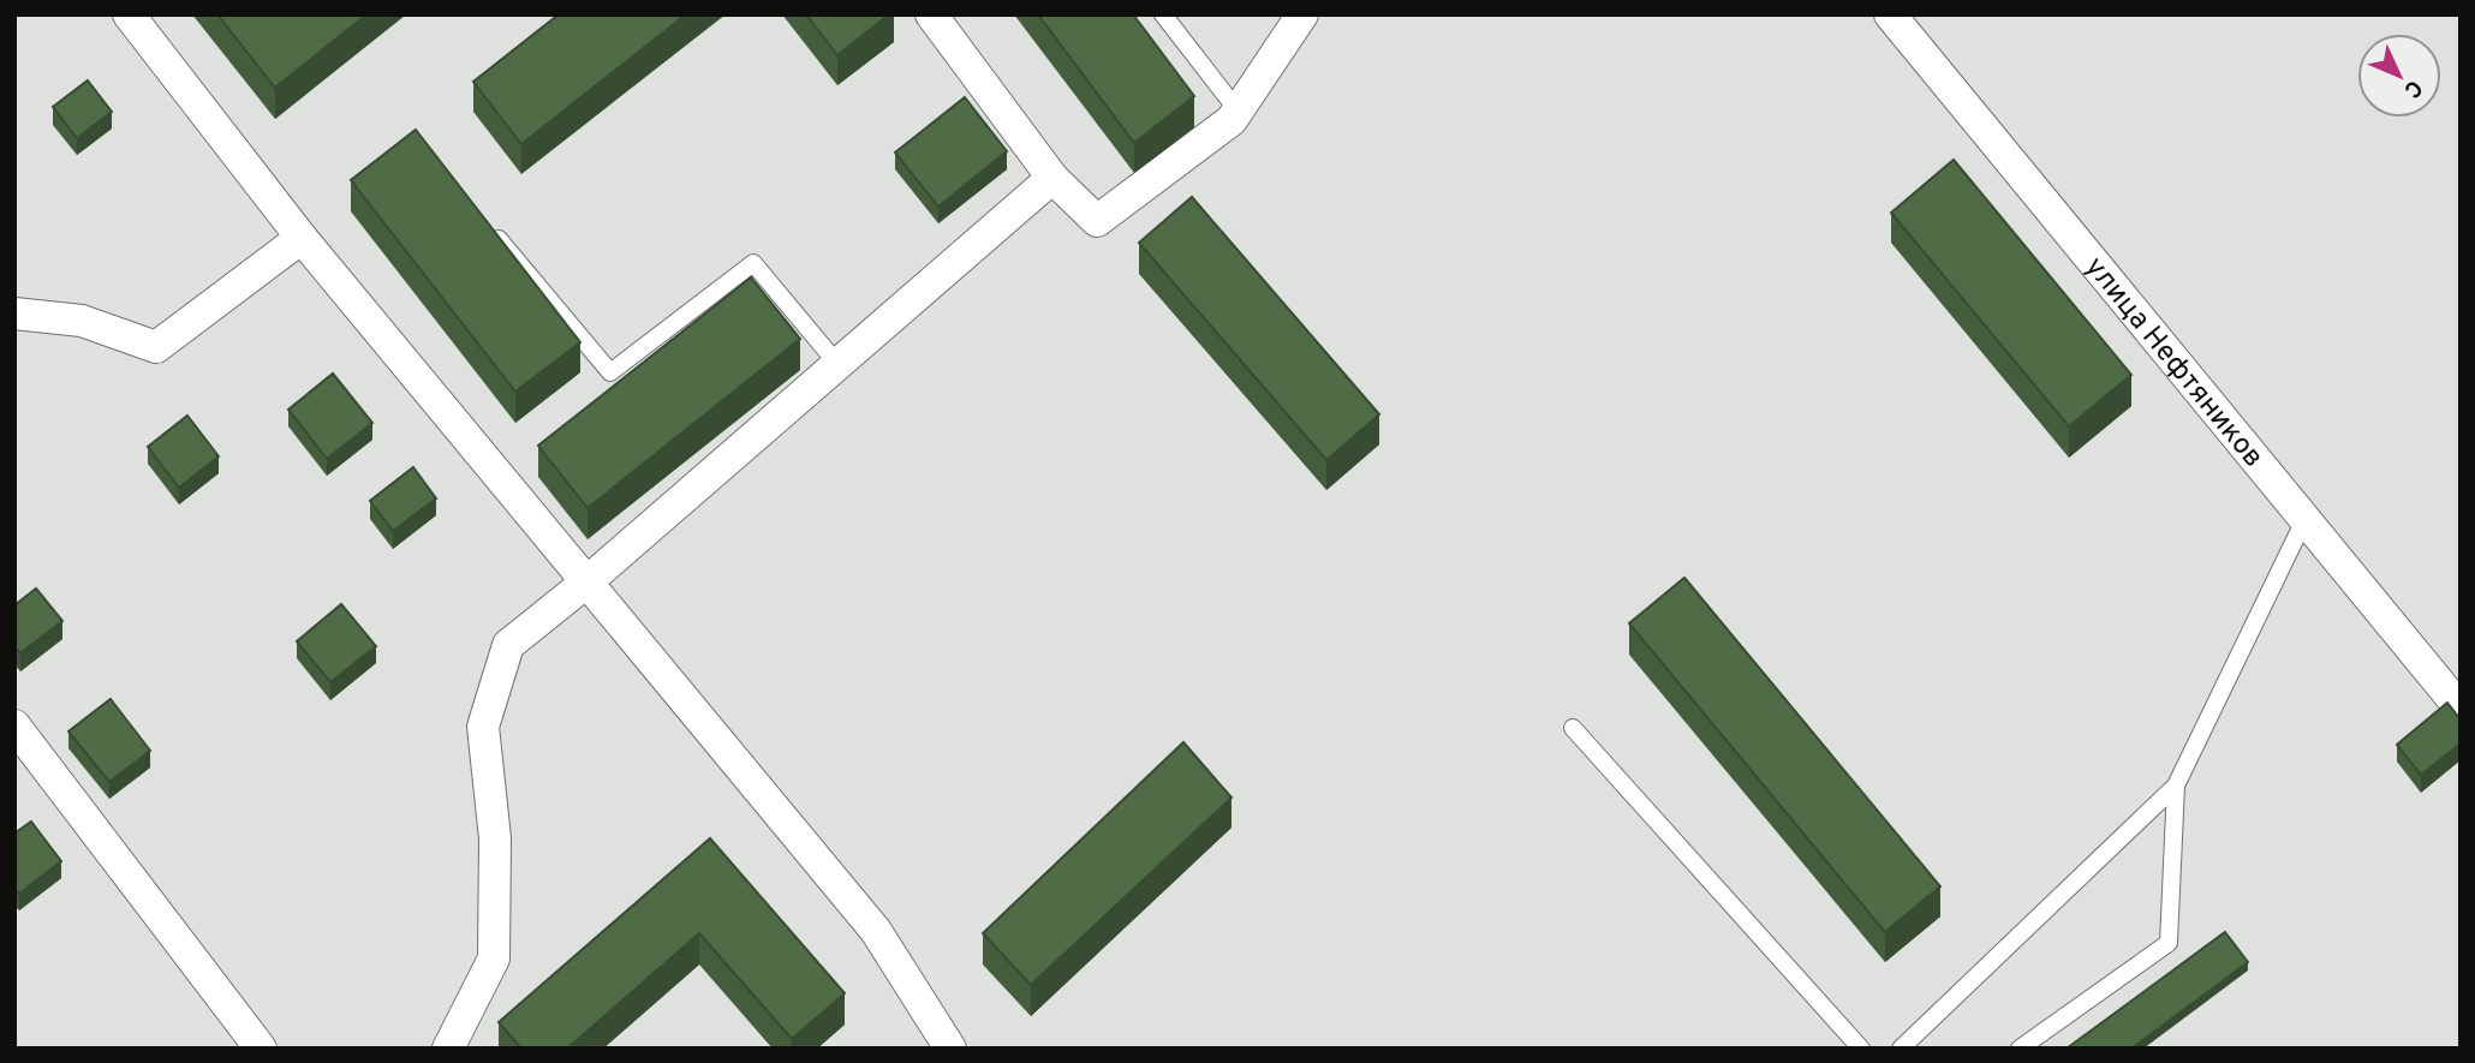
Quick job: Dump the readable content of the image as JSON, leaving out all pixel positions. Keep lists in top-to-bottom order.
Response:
{
  "streets": {
    "street": ["улица Нефтяников"]
  },
  "north": "bottom right"
}
